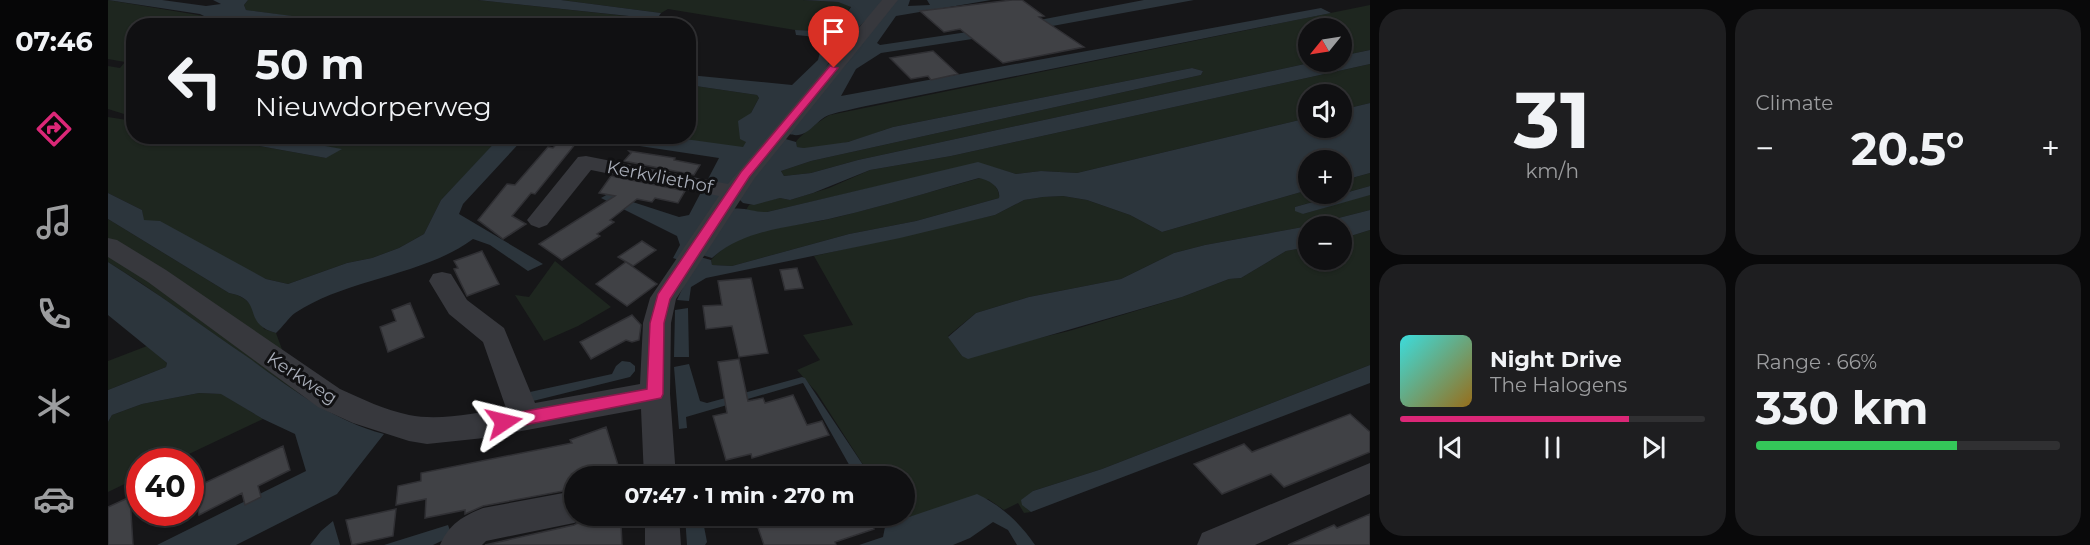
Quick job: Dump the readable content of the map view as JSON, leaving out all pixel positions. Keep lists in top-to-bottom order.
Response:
{
  "streets": {
    "street": ["Kerkvliethof", "Kerkweg"]
  },
  "north": "bottom left",
  "page": {
    "tabs": "07:46",
    "tile": [
      ["31", "km/h"],
      "Climate",
      ["Range · 66%", "330 km"]
    ],
    "map_buttons": ["+", "−"],
    "turn": ["50 m", "Nieuwdorperweg"],
    "heat": ["−", "20.5°", "+"],
    "song": ["Night Drive", "The Halogens"],
    "limit": "40",
    "trip": "07:47 · 1 min · 270 m"
  }
}
